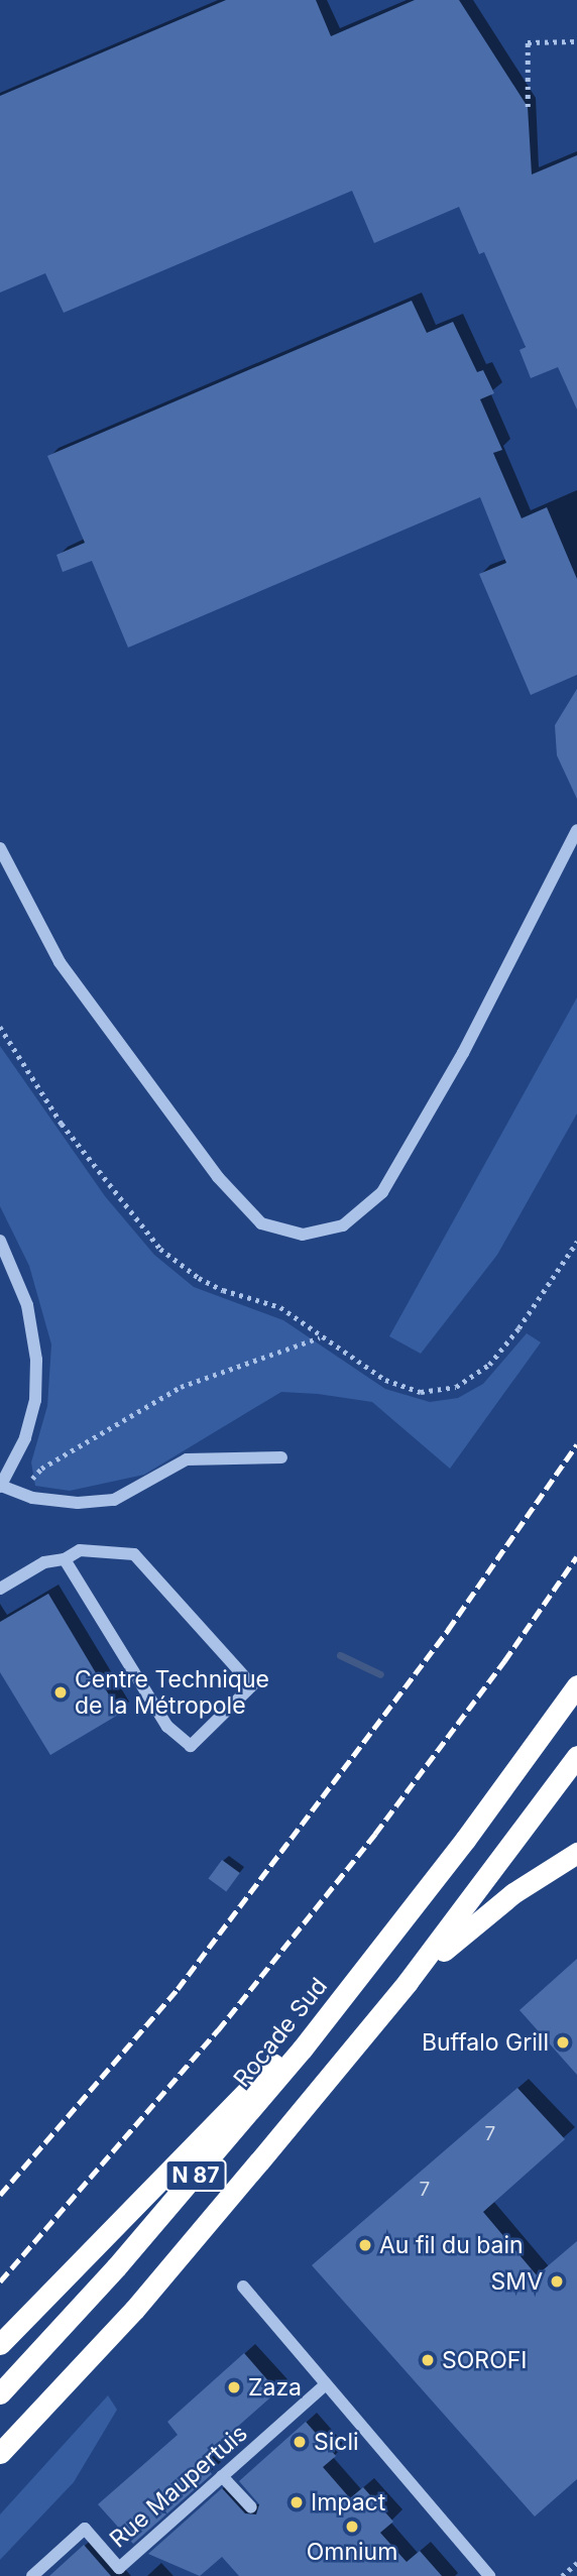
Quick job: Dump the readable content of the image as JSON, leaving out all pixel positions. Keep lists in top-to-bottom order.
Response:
{
  "streets": {
    "highway": ["Rocade Sud", "N 87"],
    "street": ["Rue Maupertuis"]
  },
  "places": [
    "Centre Technique de la Métropole",
    "Buffalo Grill",
    "Au fil du bain",
    "SMV",
    "SOROFI",
    "Zaza",
    "Sicli",
    "Impact",
    "Omnium"
  ],
  "house_numbers": ["7", "7"]
}
